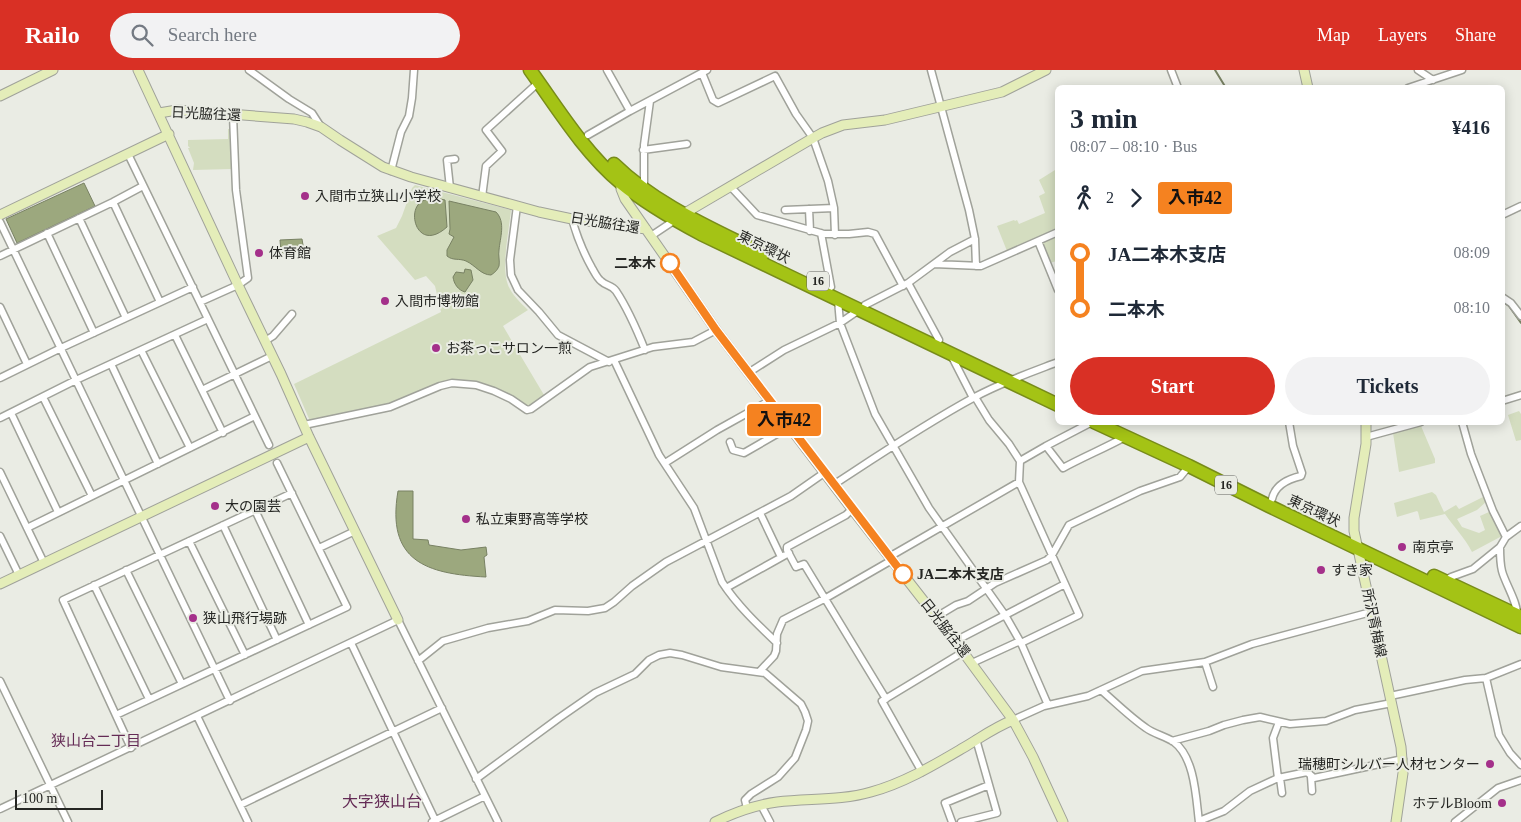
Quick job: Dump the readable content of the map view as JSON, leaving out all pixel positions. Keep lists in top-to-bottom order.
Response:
{
  "streets": {
    "highway": ["東京環状", "16"],
    "street": ["日光脇往還", "所沢青梅線"]
  },
  "crossings": [
    ["東京環状", "所沢青梅線"]
  ],
  "districts": ["狭山台二丁目", "大字狭山台"],
  "places": [
    "入間市立狭山小学校",
    "体育館",
    "二本木",
    "入間市博物館",
    "お茶っこサロン一煎",
    "大の園芸",
    "私立東野高等学校",
    "南京亭",
    "すき家",
    "JA二本木支店",
    "狭山飛行場跡",
    "瑞穂町シルバー人材センター",
    "ホテルBloom"
  ],
  "lines": ["bus line 入市42"],
  "scale_bar": "100 m",
  "page": {
    "header": "Railo",
    "search": "Search here",
    "nav": ["Map", "Layers", "Share"],
    "on_map": "入市42",
    "heading": ["3 min", "08:07 – 08:10 · Bus", "¥416"],
    "legs": ["2", "入市42"],
    "list": [
      {
        "name": "JA二本木支店",
        "value": "08:09"
      },
      {
        "name": "二本木",
        "value": "08:10"
      }
    ],
    "buttons": ["Start", "Tickets"],
    "scale": "100 m"
  }
}
